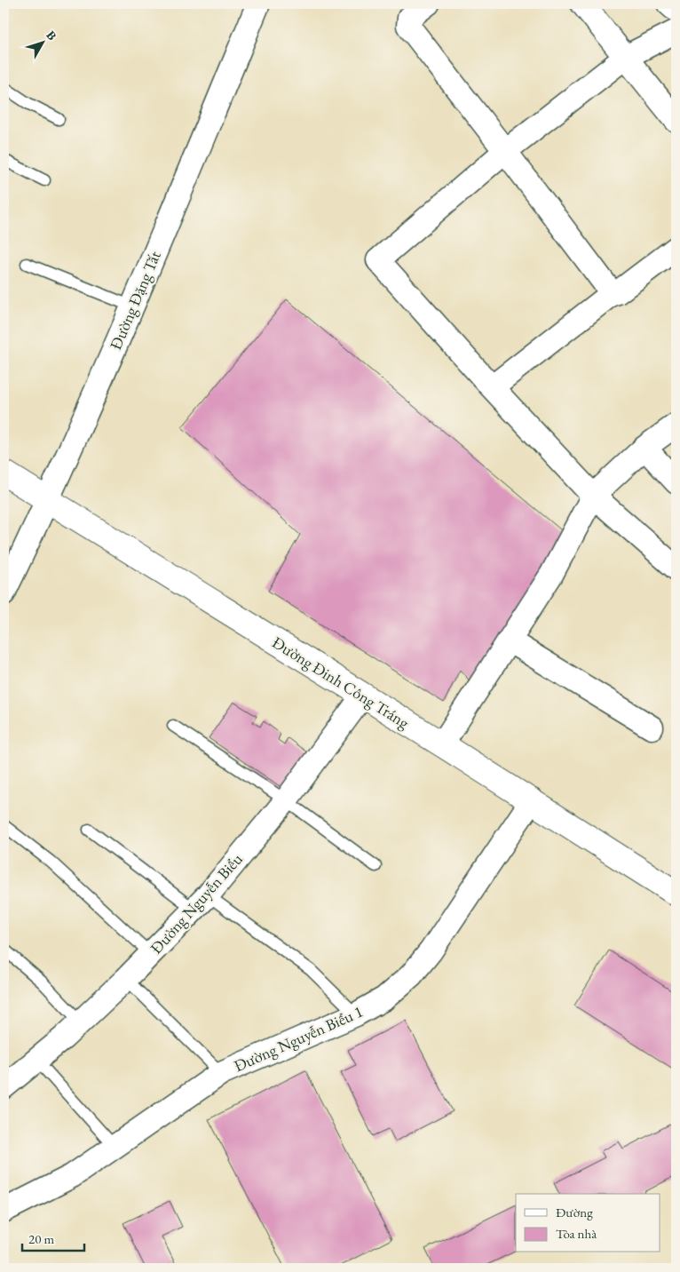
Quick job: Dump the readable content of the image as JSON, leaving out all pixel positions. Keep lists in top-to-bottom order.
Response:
{
  "streets": {
    "street": [
      "Đường Đặng Tất",
      "Đường Đinh Công Tráng",
      "Đường Nguyễn Biểu",
      "Đường Nguyễn Biểu 1"
    ]
  },
  "crossings": [
    ["Đường Đặng Tất", "Đường Đinh Công Tráng"],
    ["Đường Đinh Công Tráng", "Đường Nguyễn Biểu"],
    ["Đường Đinh Công Tráng", "Đường Nguyễn Biểu 1"]
  ],
  "legend": ["Đường", "Tòa nhà"],
  "scale_bar": "20 m",
  "north": "top right"
}
